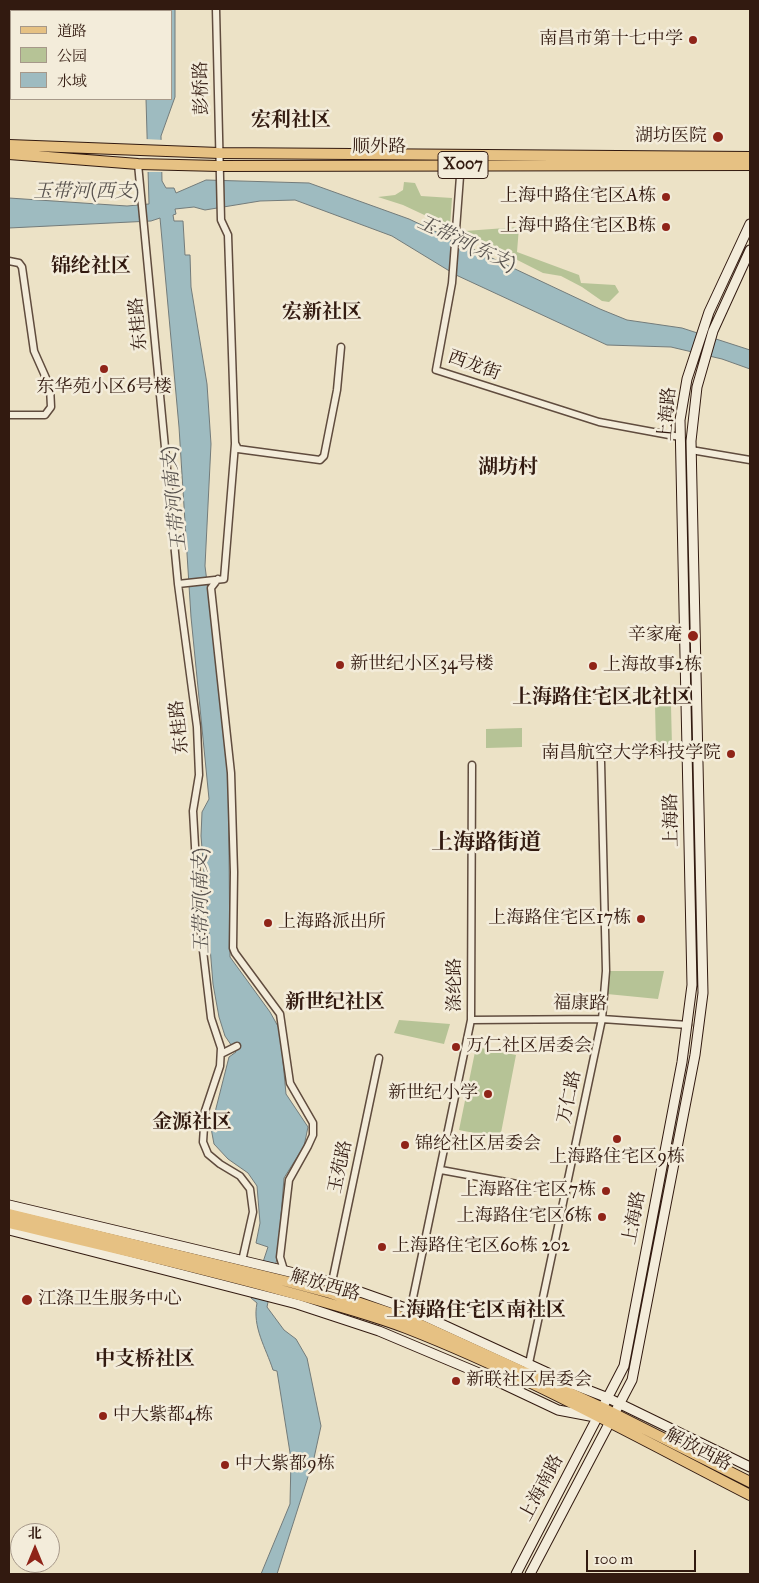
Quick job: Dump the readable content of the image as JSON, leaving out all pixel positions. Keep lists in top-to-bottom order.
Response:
{
  "streets": {
    "main road": [
      "顺外路",
      "X007",
      "上海路",
      "解放西路",
      "上海南路"
    ],
    "street": [
      "彭桥路",
      "东桂路",
      "西龙街",
      "涤纶路",
      "福康路",
      "万仁路",
      "玉苑路"
    ]
  },
  "crossings": [
    ["彭桥路", "顺外路"],
    ["顺外路", "东桂路"],
    ["顺外路", "西龙街"],
    ["东桂路", "解放西路"],
    ["西龙街", "上海路"],
    ["上海路", "福康路"],
    ["上海路", "解放西路"],
    ["上海路", "上海南路"],
    ["涤纶路", "福康路"],
    ["涤纶路", "解放西路"],
    ["福康路", "万仁路"],
    ["万仁路", "解放西路"],
    ["解放西路", "上海南路"]
  ],
  "districts": [
    "宏利社区",
    "锦纶社区",
    "宏新社区",
    "湖坊村",
    "上海路住宅区北社区",
    "上海路街道",
    "新世纪社区",
    "金源社区",
    "上海路住宅区南社区",
    "中支桥社区"
  ],
  "water": ["玉带河(西支)", "玉带河(东支)", "玉带河(南支)"],
  "places": [
    "南昌市第十七中学",
    "湖坊医院",
    "上海中路住宅区A栋",
    "上海中路住宅区B栋",
    "东华苑小区6号楼",
    "辛家庵",
    "新世纪小区34号楼",
    "上海故事2栋",
    "南昌航空大学科技学院",
    "上海路住宅区17栋",
    "上海路派出所",
    "万仁社区居委会",
    "新世纪小学",
    "上海路住宅区9栋",
    "锦纶社区居委会",
    "上海路住宅区7栋",
    "上海路住宅区6栋",
    "上海路住宅区60栋 202",
    "江涤卫生服务中心",
    "新联社区居委会",
    "中大紫都4栋",
    "中大紫都9栋"
  ],
  "legend": ["道路", "公园", "水域"],
  "scale_bar": "100 m",
  "north": "top"
}
